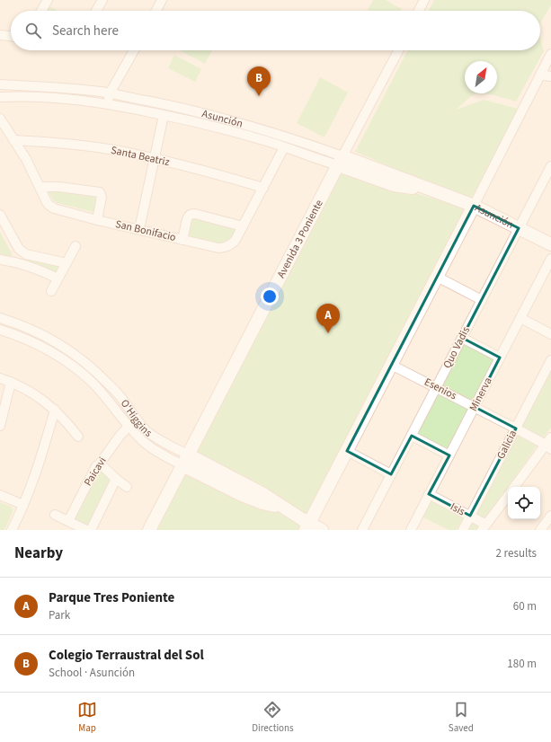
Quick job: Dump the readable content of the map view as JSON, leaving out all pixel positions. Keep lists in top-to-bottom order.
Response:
{
  "streets": {
    "street": [
      "Asunción",
      "Santa Beatriz",
      "San Bonifacio",
      "Avenida 3 Poniente",
      "Quo Vadis",
      "Esenios",
      "Minerva",
      "O'Higgins",
      "Galicia",
      "Paicavi",
      "Isis"
    ]
  },
  "crossings": [
    ["Asunción", "San Bonifacio"],
    ["Asunción", "Avenida 3 Poniente"],
    ["Asunción", "Quo Vadis"],
    ["Santa Beatriz", "San Bonifacio"],
    ["Avenida 3 Poniente", "O'Higgins"],
    ["Quo Vadis", "Esenios"],
    ["Esenios", "Minerva"],
    ["Esenios", "Galicia"],
    ["Minerva", "Isis"],
    ["O'Higgins", "Paicavi"],
    ["Galicia", "Isis"]
  ],
  "north": "top right",
  "page": {
    "search": "Search here",
    "pins": ["B", "A"],
    "heading": ["Nearby", "2 results"],
    "list": [
      {
        "mark": "A",
        "name": "Parque Tres Poniente",
        "note": "Park",
        "value": "60 m"
      },
      {
        "mark": "B",
        "name": "Colegio Terraustral del Sol",
        "note": "School · Asunción",
        "value": "180 m"
      }
    ],
    "nav": ["Map", "Directions", "Saved"]
  }
}
